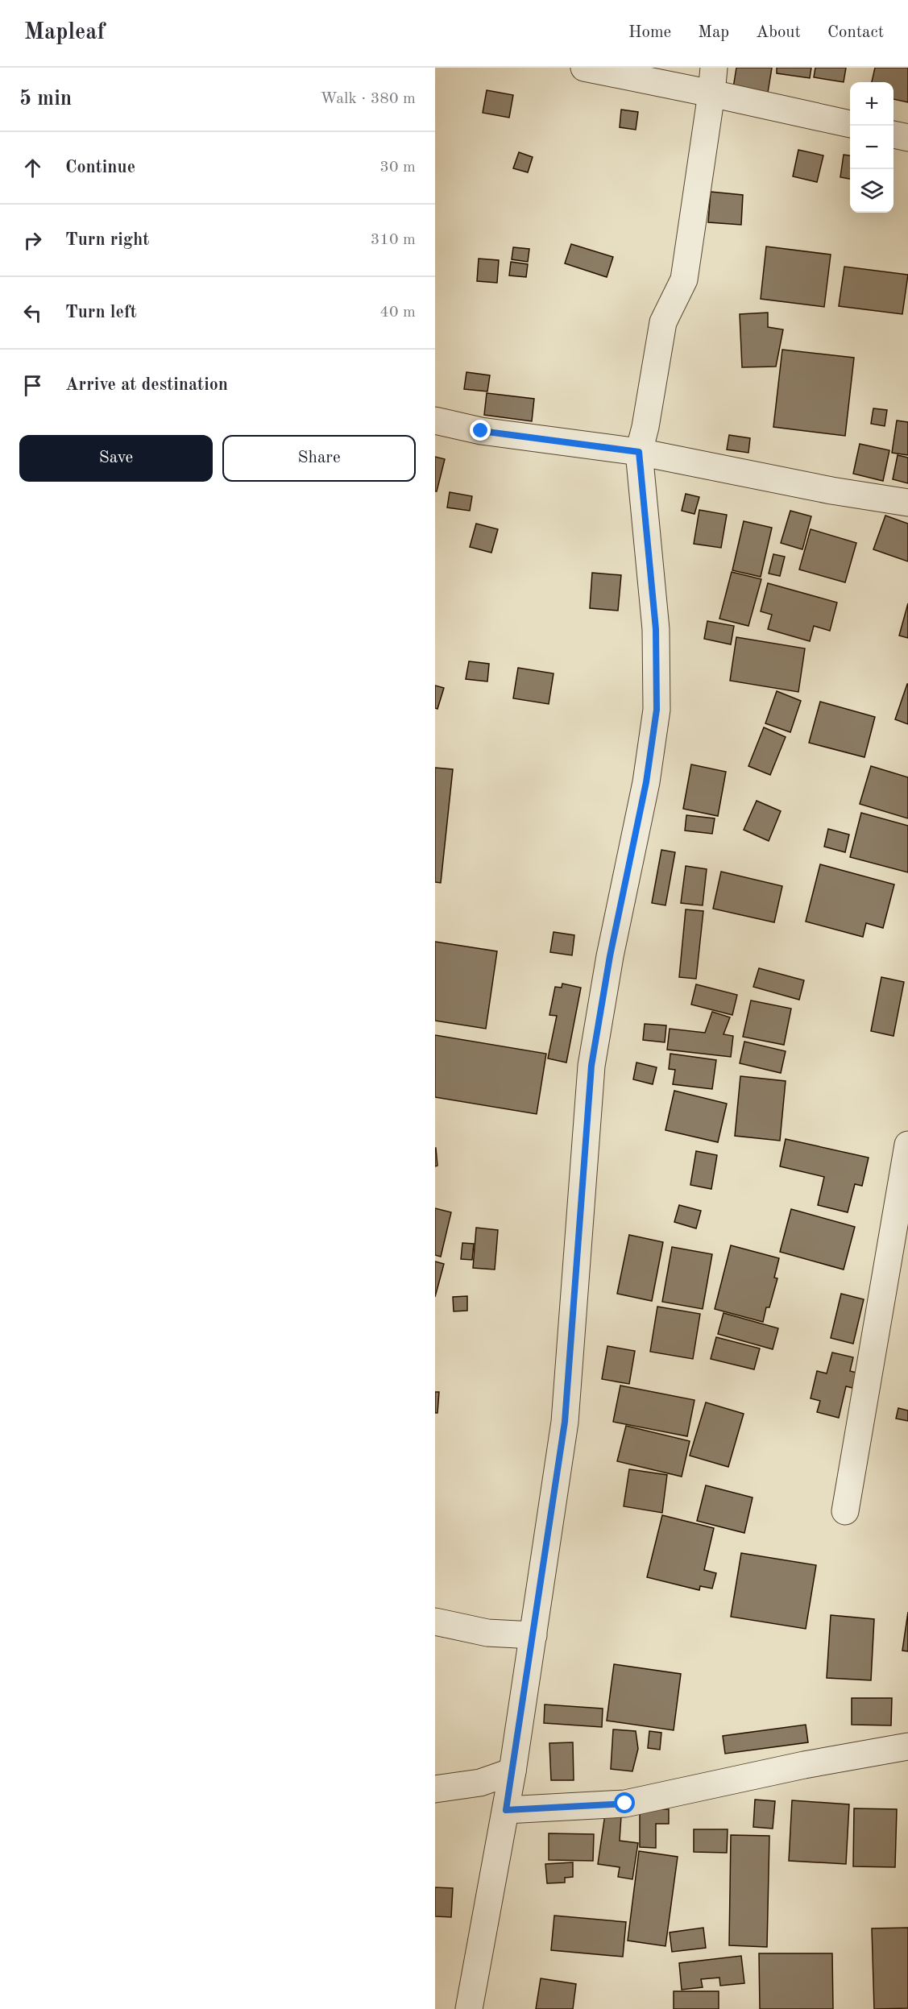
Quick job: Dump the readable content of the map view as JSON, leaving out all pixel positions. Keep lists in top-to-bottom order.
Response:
{
  "page": {
    "header": "Mapleaf",
    "nav": [
      "Home",
      "Map",
      "About",
      "Contact"
    ],
    "heading": ["5 min", "Walk · 380 m"],
    "map_buttons": ["+", "−"],
    "list": [
      ["Continue", "30 m"],
      ["Turn right", "310 m"],
      ["Turn left", "40 m"],
      "Arrive at destination"
    ],
    "buttons": ["Save", "Share"]
  }
}
